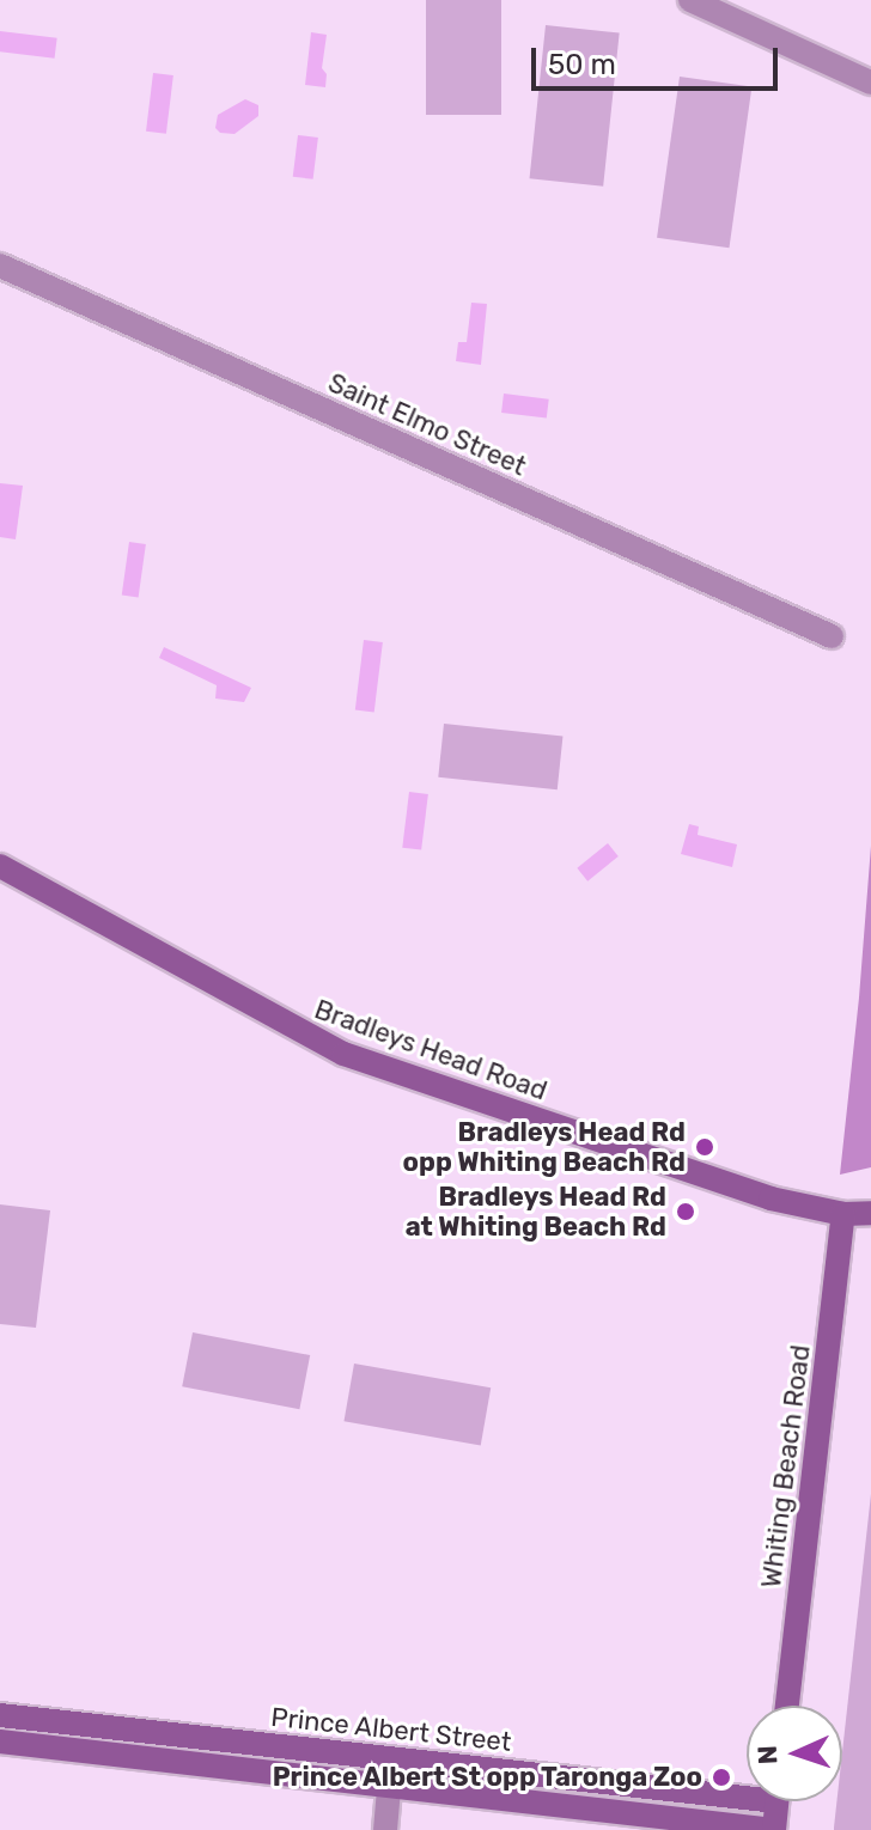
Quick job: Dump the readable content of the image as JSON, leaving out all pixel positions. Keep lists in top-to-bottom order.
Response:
{
  "streets": {
    "street": [
      "Saint Elmo Street",
      "Bradleys Head Road",
      "Whiting Beach Road",
      "Prince Albert Street"
    ]
  },
  "crossings": [
    ["Bradleys Head Road", "Whiting Beach Road"]
  ],
  "places": ["Bradleys Head Rd opp Whiting Beach Rd", "Bradleys Head Rd at Whiting Beach Rd", "Prince Albert St opp Taronga Zoo"],
  "scale_bar": "50 m",
  "north": "left"
}
